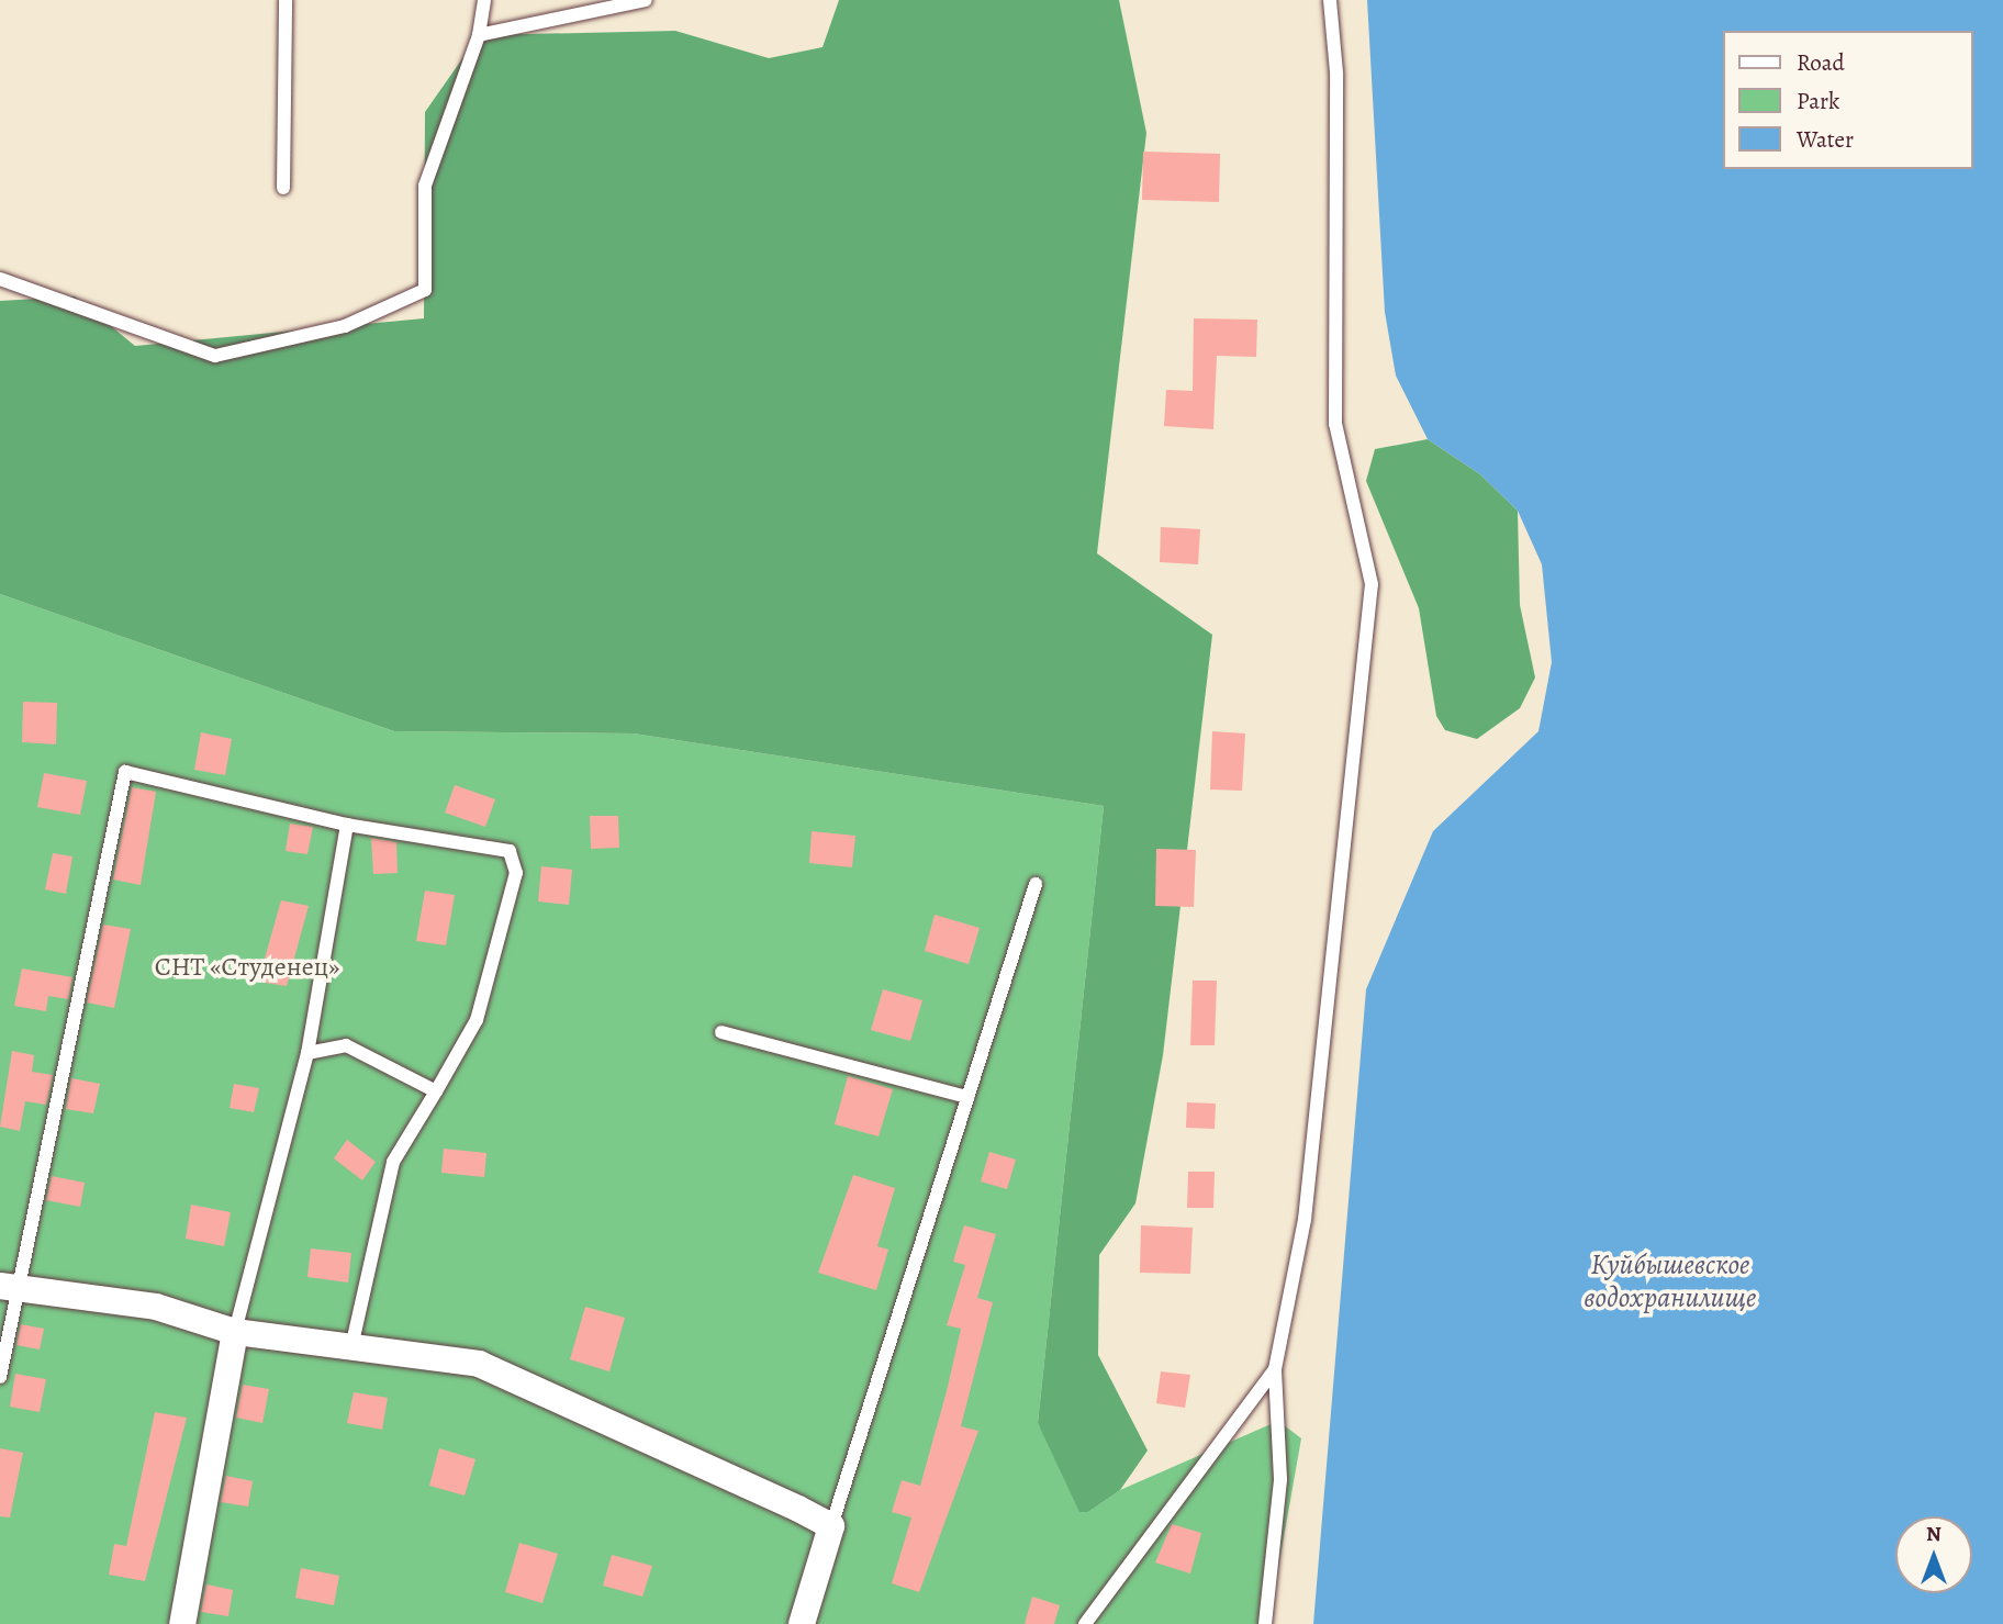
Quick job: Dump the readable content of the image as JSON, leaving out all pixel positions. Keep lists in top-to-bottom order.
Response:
{
  "water": ["Куйбышевское водохранилище"],
  "parks": ["СНТ «Студенец»"],
  "legend": ["Road", "Park", "Water"],
  "north": "top"
}
